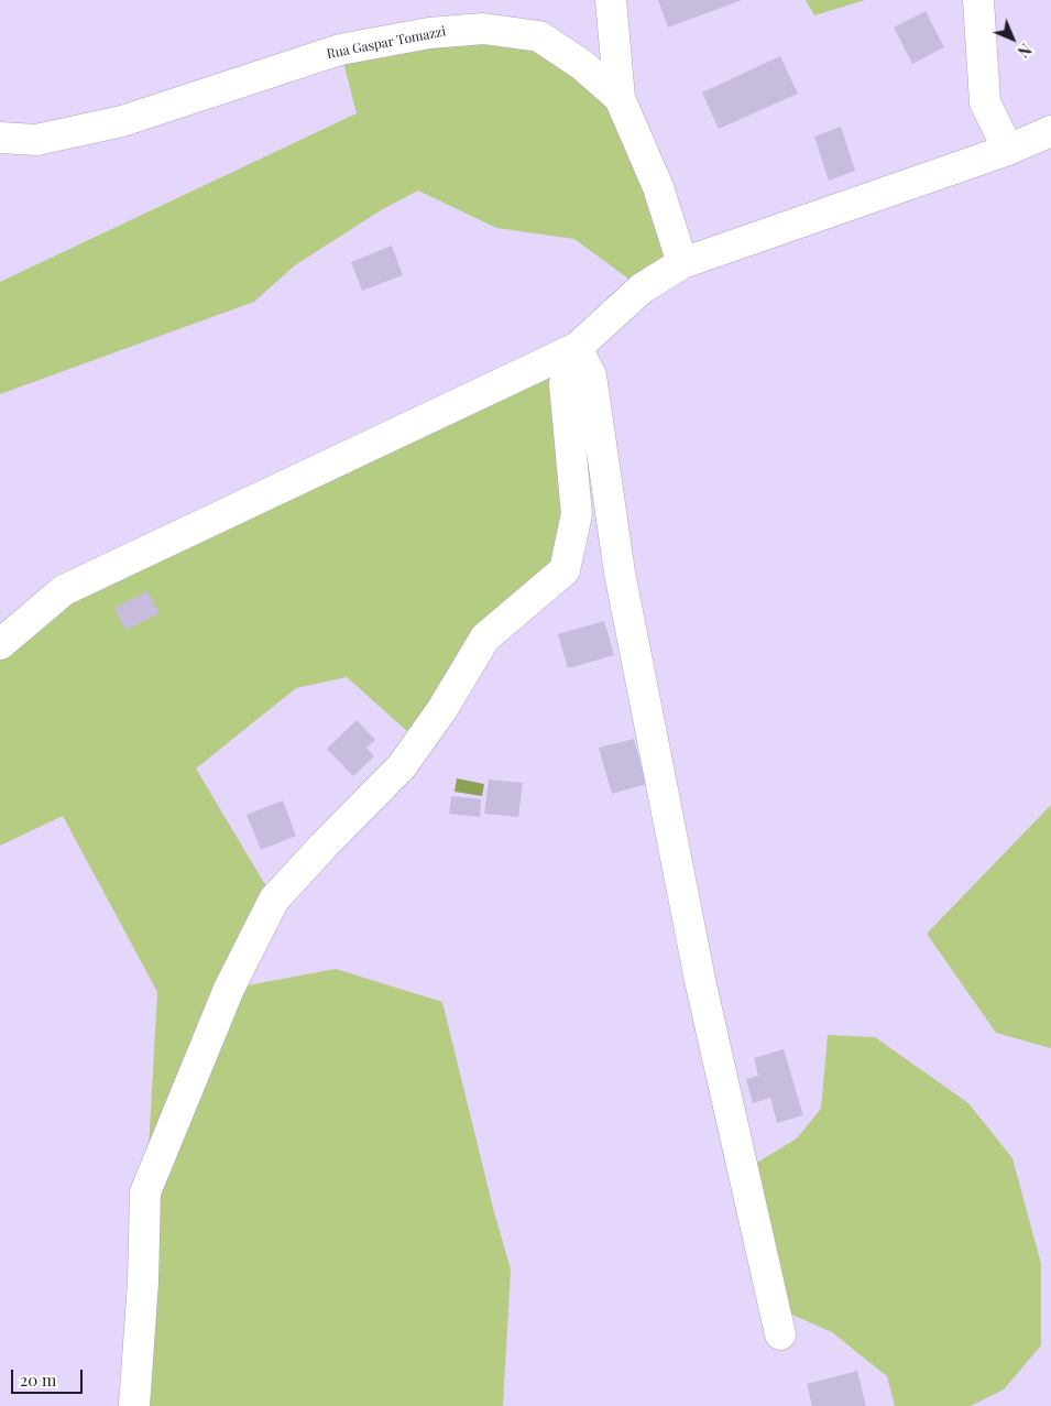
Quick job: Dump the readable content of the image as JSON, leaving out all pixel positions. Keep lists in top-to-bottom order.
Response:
{
  "streets": {
    "street": ["Rua Gaspar Tomazzi"]
  },
  "scale_bar": "20 m",
  "north": "bottom right"
}
